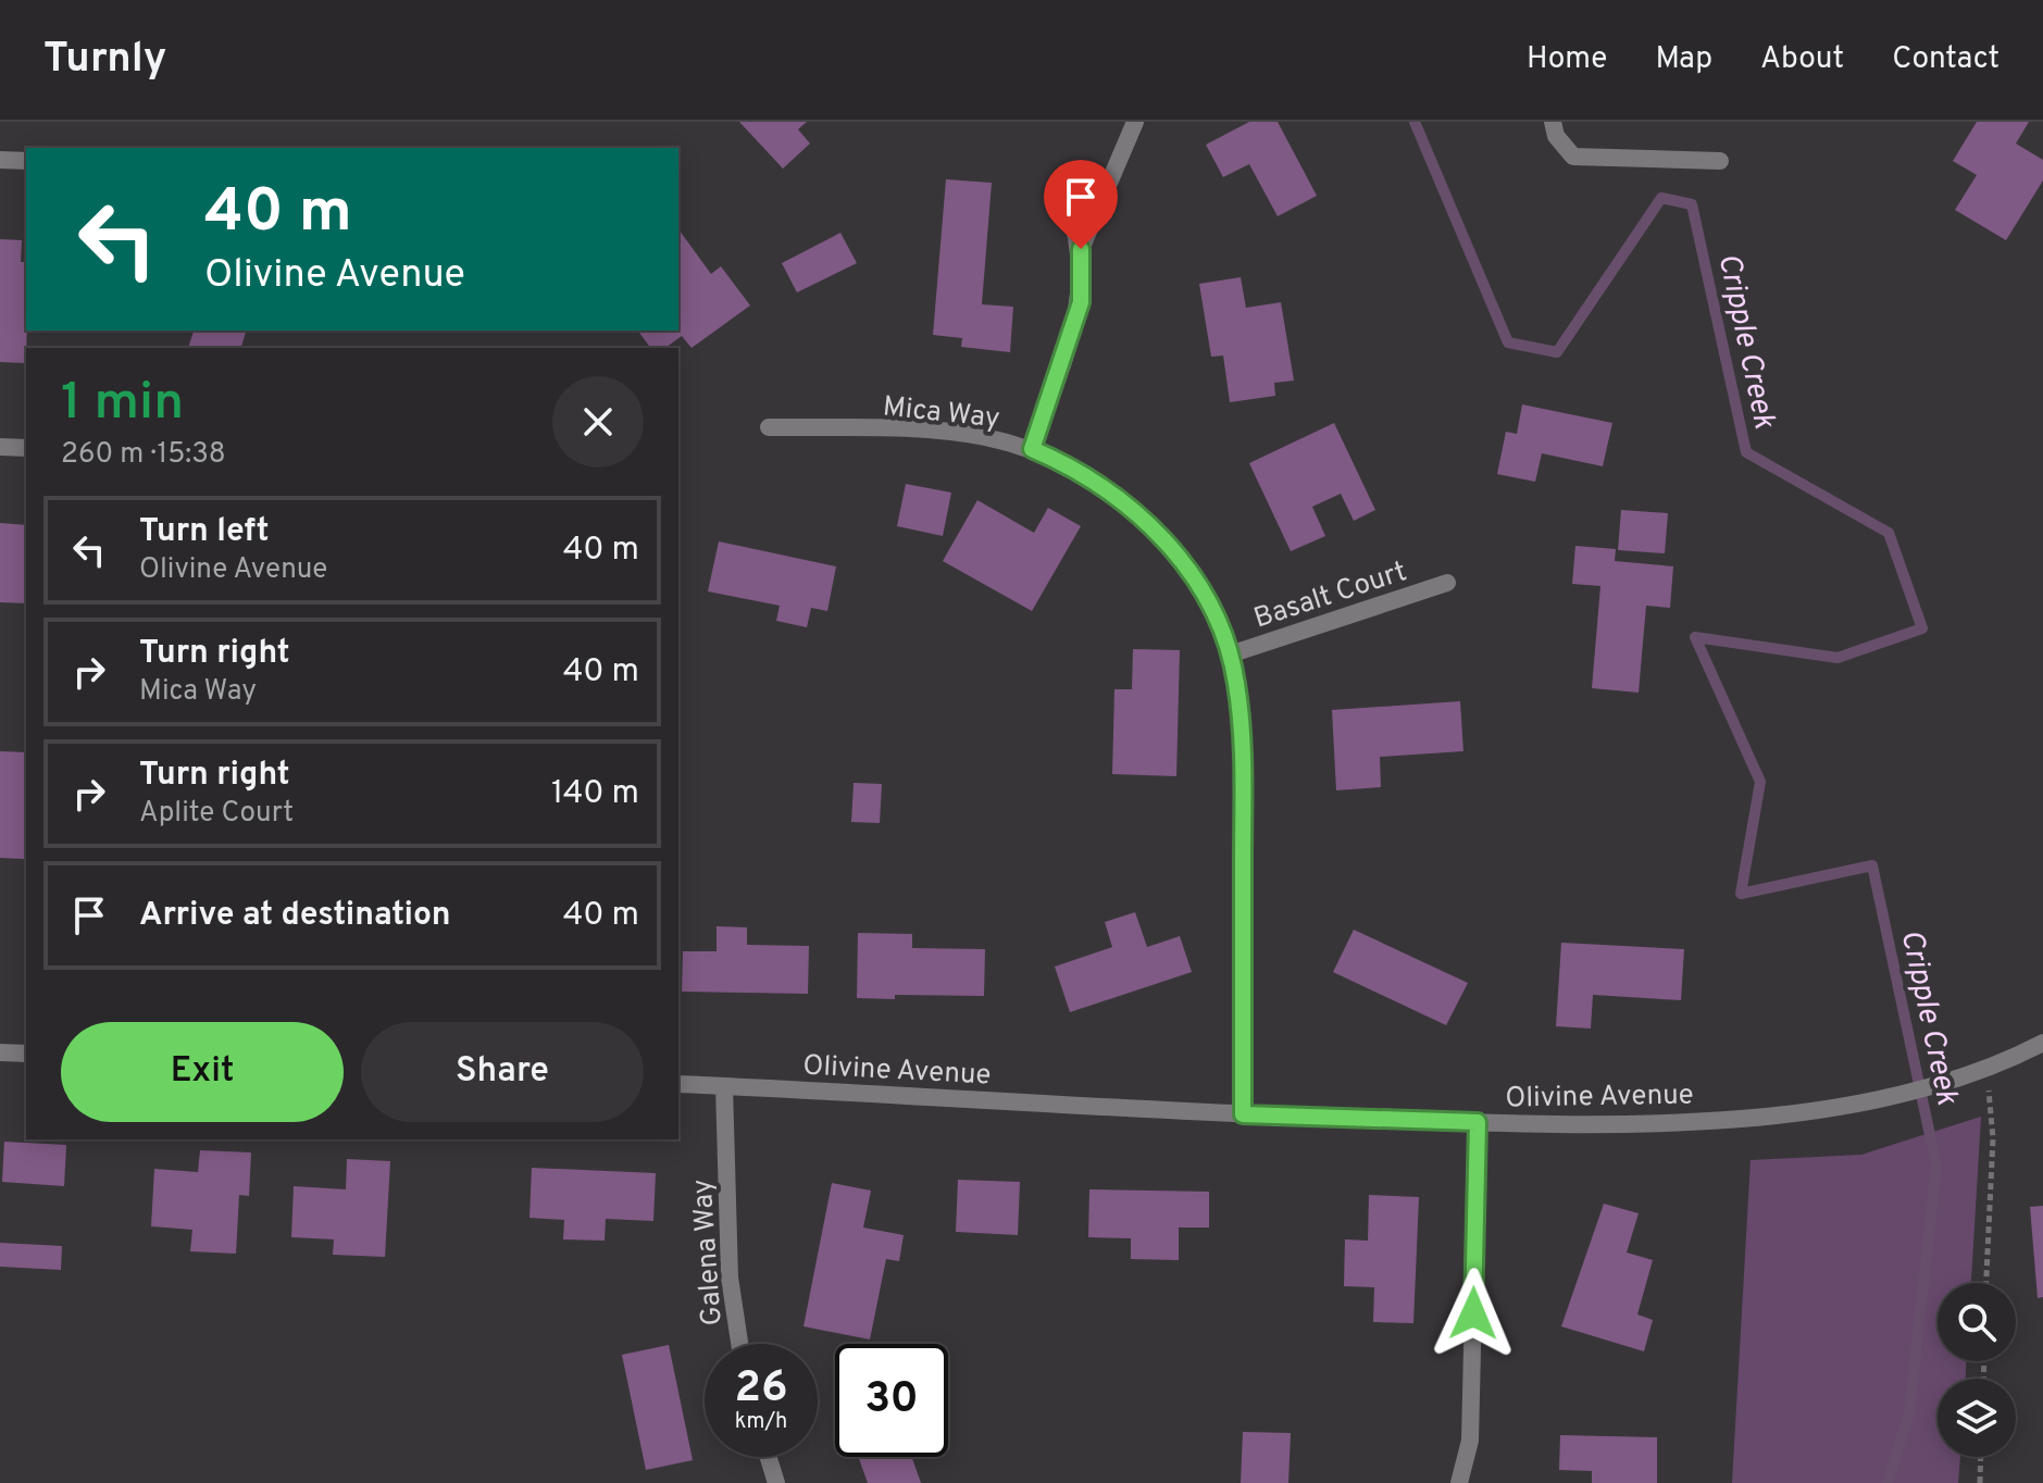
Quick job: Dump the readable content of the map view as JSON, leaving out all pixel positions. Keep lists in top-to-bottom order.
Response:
{
  "streets": {
    "street": [
      "Mica Way",
      "Basalt Court",
      "Olivine Avenue",
      "Galena Way"
    ]
  },
  "crossings": [
    ["Mica Way", "Basalt Court"],
    ["Mica Way", "Olivine Avenue"],
    ["Olivine Avenue", "Galena Way"]
  ],
  "water": ["Cripple Creek"],
  "page": {
    "header": "Turnly",
    "nav": [
      "Home",
      "Map",
      "About",
      "Contact"
    ],
    "turn": ["40 m", "Olivine Avenue"],
    "heading": ["1 min", "260 m · 15:38"],
    "list": [
      {
        "name": "Turn left",
        "note": "Olivine Avenue",
        "value": "40 m"
      },
      {
        "name": "Turn right",
        "note": "Mica Way",
        "value": "40 m"
      },
      {
        "name": "Turn right",
        "note": "Aplite Court",
        "value": "140 m"
      },
      {
        "name": "Arrive at destination",
        "value": "40 m"
      }
    ],
    "buttons": ["Exit", "Share"],
    "speed": "26 km/h",
    "limit": "30"
  }
}
